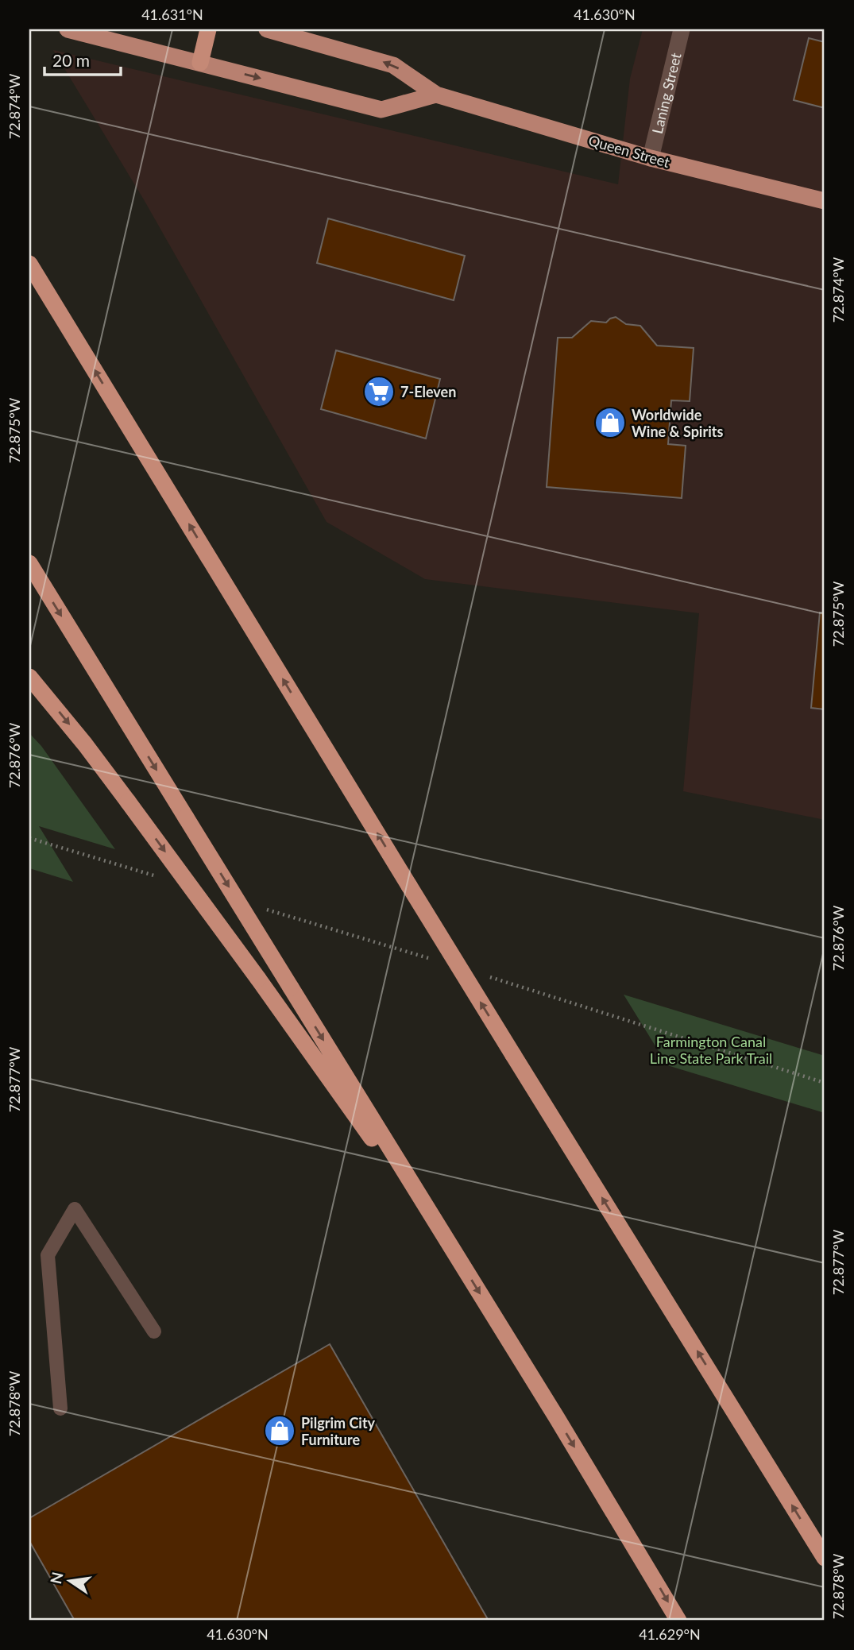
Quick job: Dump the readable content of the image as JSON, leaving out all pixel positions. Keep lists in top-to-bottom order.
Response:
{
  "streets": {
    "highway": ["Queen Street"],
    "street": ["Laning Street"]
  },
  "crossings": [
    ["Laning Street", "Queen Street"]
  ],
  "parks": ["Farmington Canal Line State Park Trail"],
  "places": {
    "supermarket": ["7-Eleven"],
    "shop": ["Worldwide Wine & Spirits", "Pilgrim City Furniture"]
  },
  "scale_bar": "20 m",
  "north": "left",
  "coordinates": [
    "41.631°N",
    "41.630°N",
    "72.874°W",
    "72.875°W",
    "72.876°W",
    "72.877°W",
    "72.878°W",
    "41.629°N"
  ]
}
